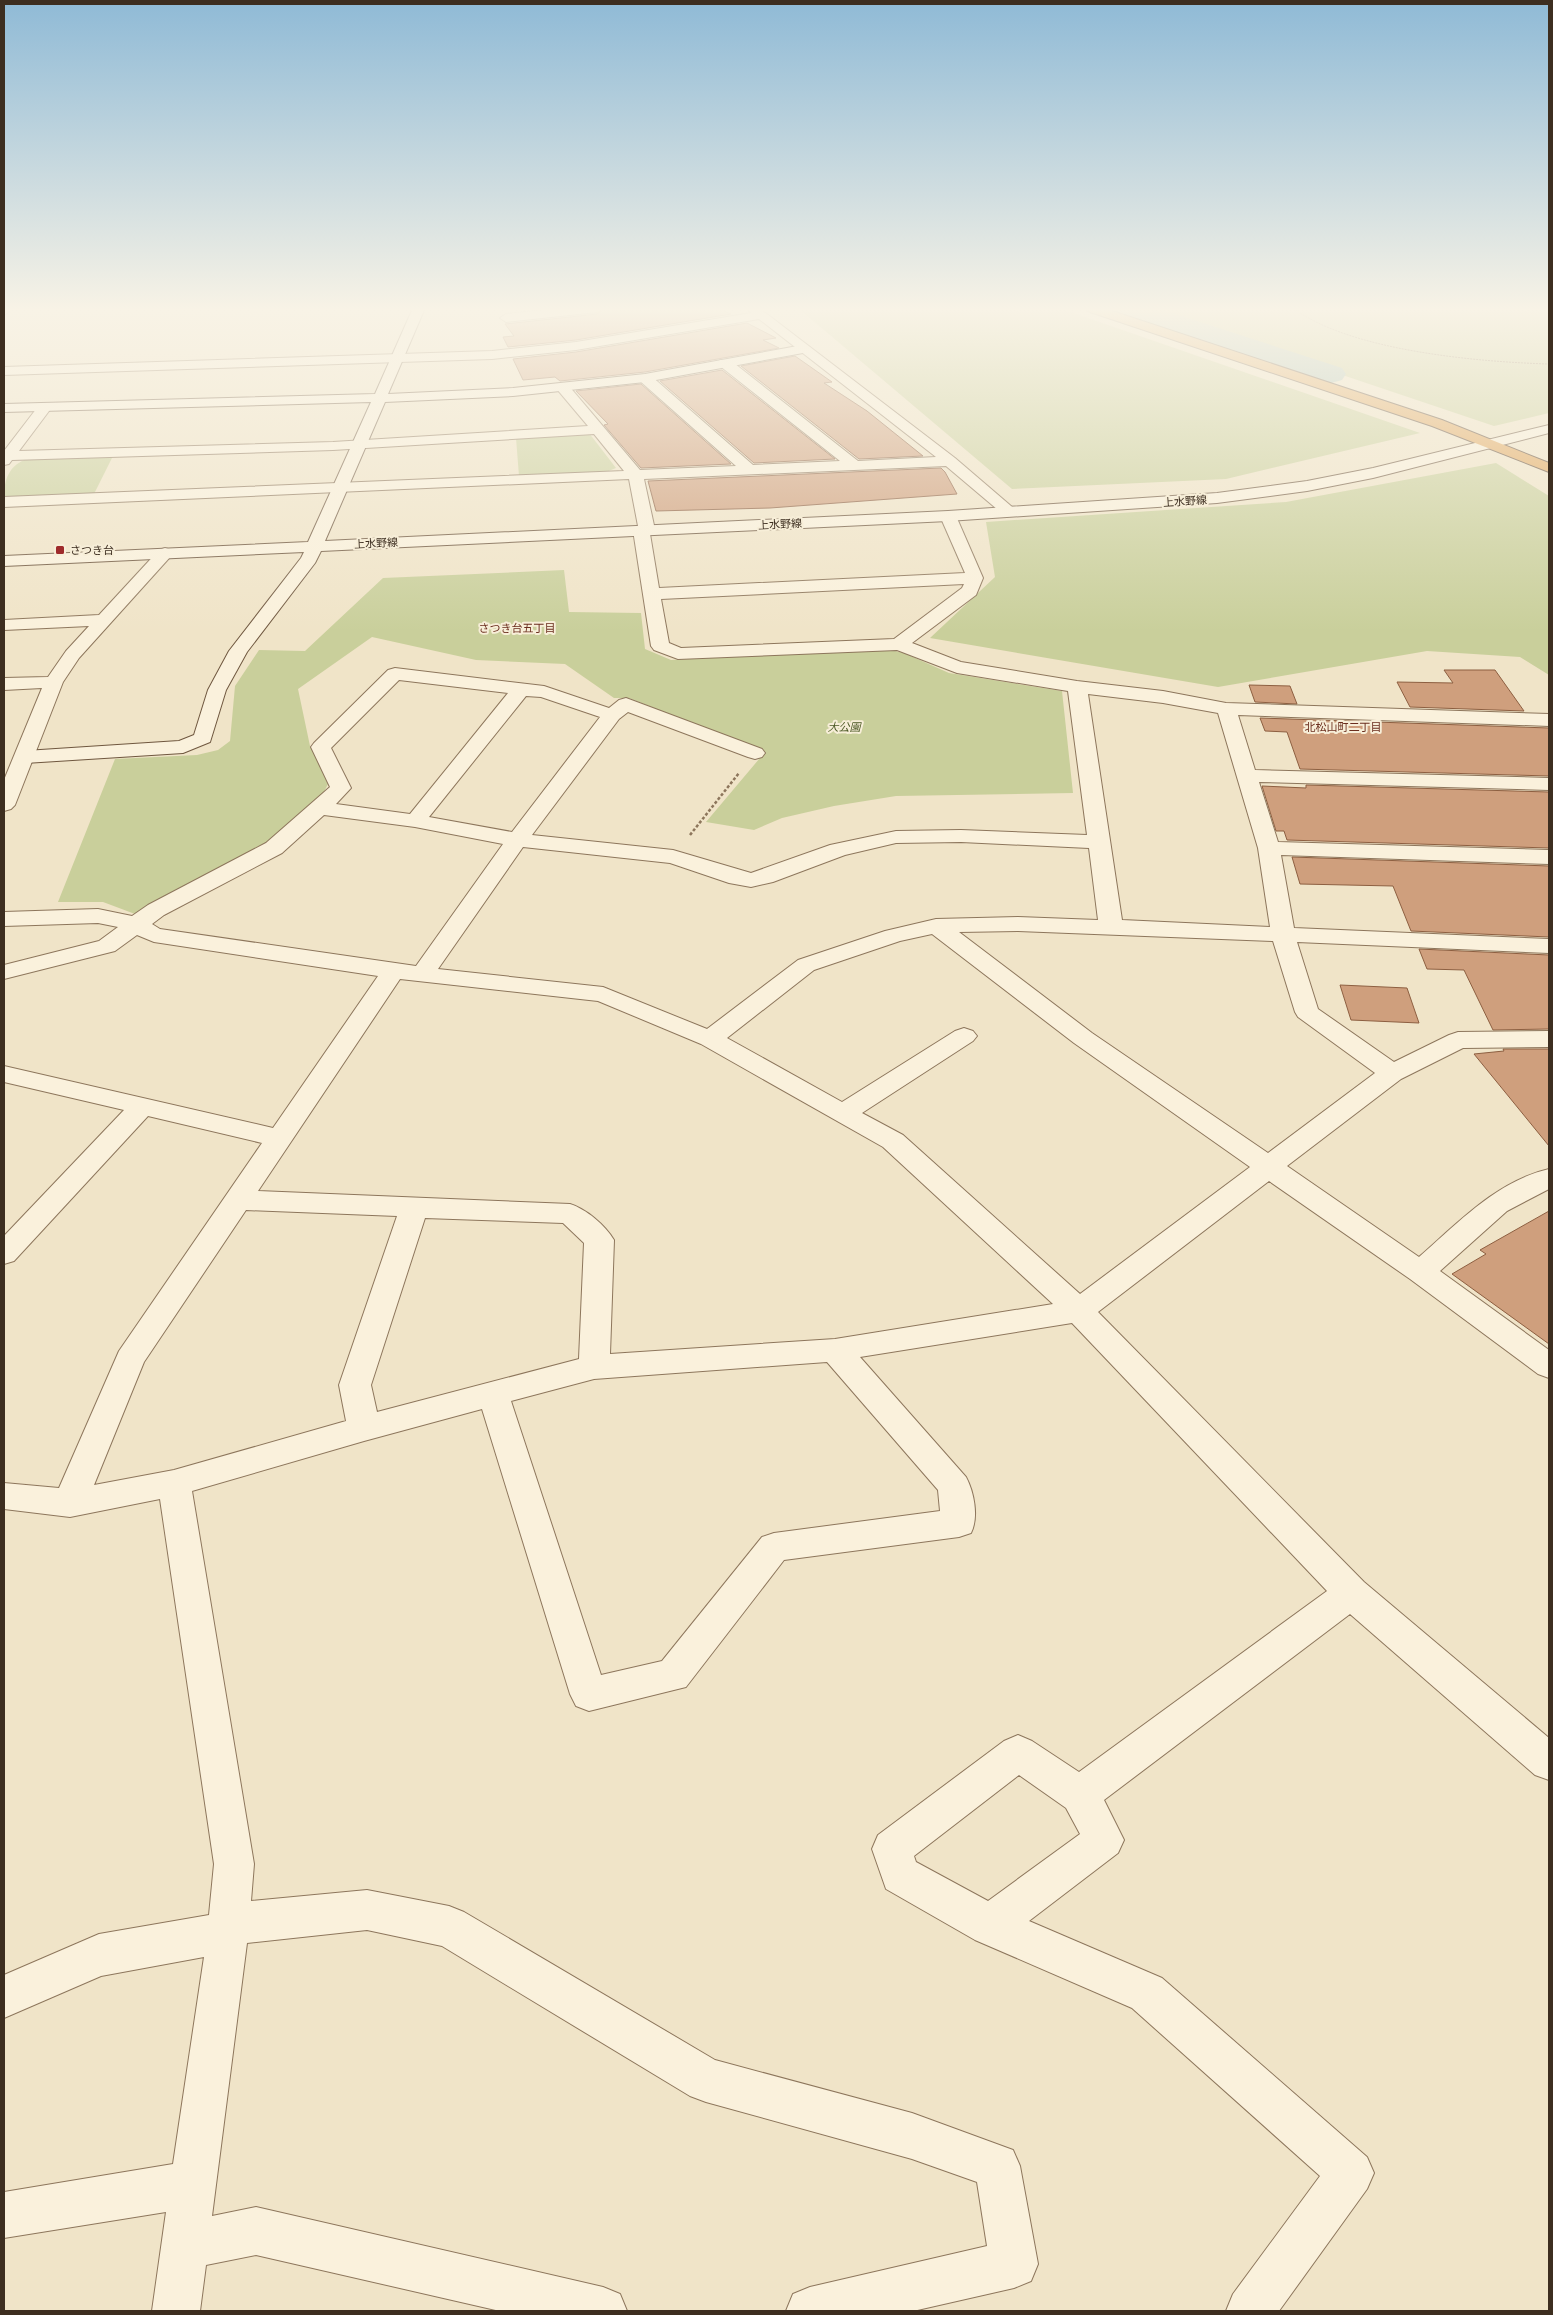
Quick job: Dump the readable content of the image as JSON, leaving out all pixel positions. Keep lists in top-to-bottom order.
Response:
{
  "streets": {
    "street": ["上水野線"]
  },
  "districts": ["さつき台五丁目", "北松山町二丁目"],
  "parks": ["大公園"],
  "places": {
    "transit": ["さつき台"]
  }
}
